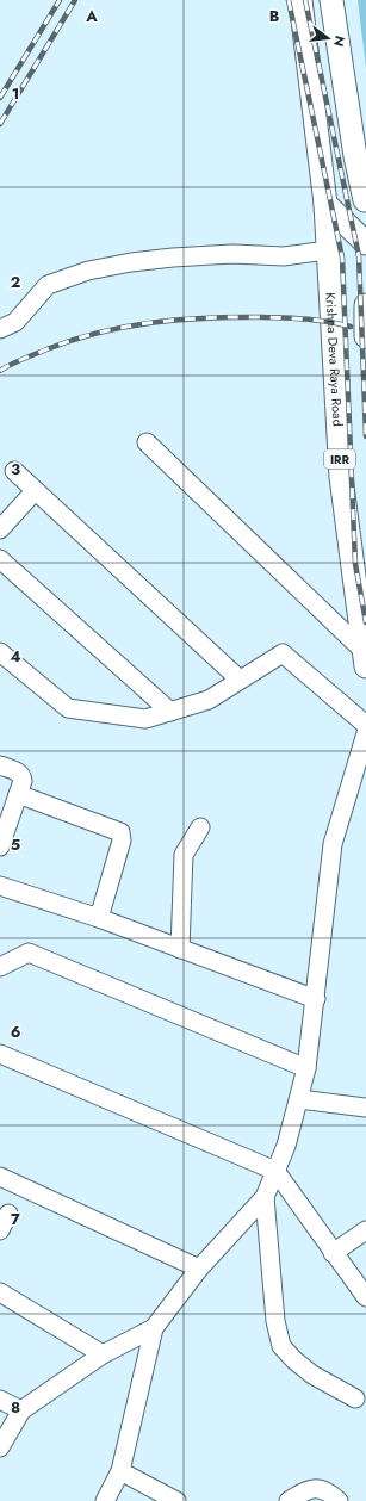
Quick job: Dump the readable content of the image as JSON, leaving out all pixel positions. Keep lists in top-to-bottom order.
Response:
{
  "streets": {
    "main road": ["Krishna Deva Raya Road", "IRR"]
  },
  "north": "right",
  "grid": {
    "columns": ["A", "B"],
    "rows": [
      "1",
      "2",
      "3",
      "4",
      "5",
      "6",
      "7",
      "8"
    ]
  }
}
